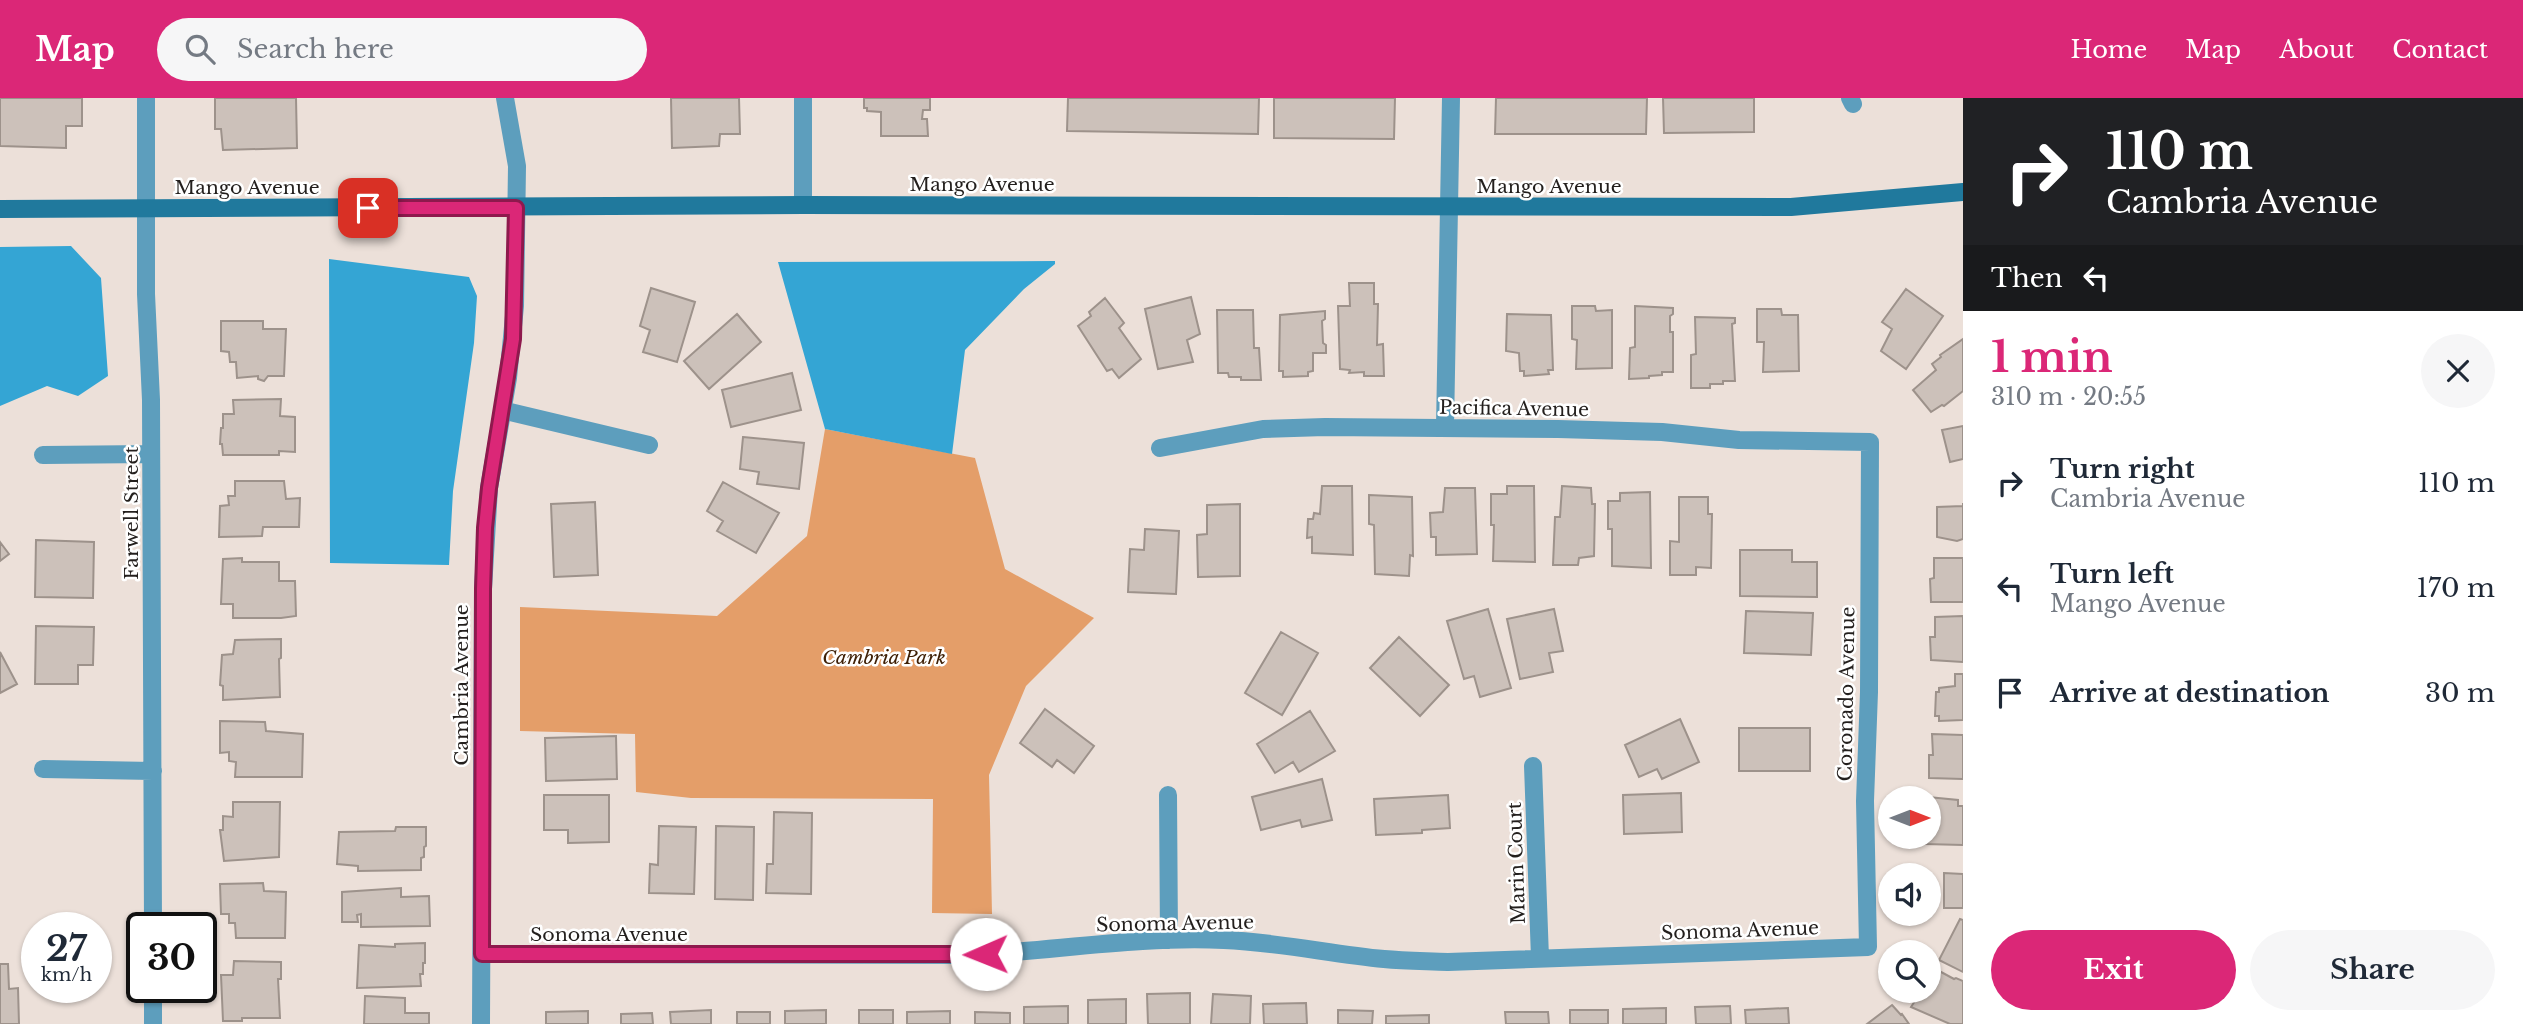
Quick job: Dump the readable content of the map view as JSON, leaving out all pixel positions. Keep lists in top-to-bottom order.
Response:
{
  "streets": {
    "street": [
      "Mango Avenue",
      "Pacifica Avenue",
      "Farwell Street",
      "Cambria Avenue",
      "Coronado Avenue",
      "Marin Court",
      "Sonoma Avenue"
    ]
  },
  "crossings": [
    ["Mango Avenue", "Farwell Street"],
    ["Mango Avenue", "Cambria Avenue"],
    ["Pacifica Avenue", "Coronado Avenue"],
    ["Cambria Avenue", "Sonoma Avenue"],
    ["Coronado Avenue", "Sonoma Avenue"],
    ["Marin Court", "Sonoma Avenue"]
  ],
  "parks": ["Cambria Park"],
  "north": "right",
  "page": {
    "header": "Map",
    "search": "Search here",
    "nav": [
      "Home",
      "Map",
      "About",
      "Contact"
    ],
    "turn": ["110 m", "Cambria Avenue"],
    "then": "Then",
    "heading": ["1 min", "310 m · 20:55"],
    "list": [
      {
        "name": "Turn right",
        "note": "Cambria Avenue",
        "value": "110 m"
      },
      {
        "name": "Turn left",
        "note": "Mango Avenue",
        "value": "170 m"
      },
      {
        "name": "Arrive at destination",
        "value": "30 m"
      }
    ],
    "speed": "27 km/h",
    "limit": "30",
    "buttons": ["Exit", "Share"]
  }
}
